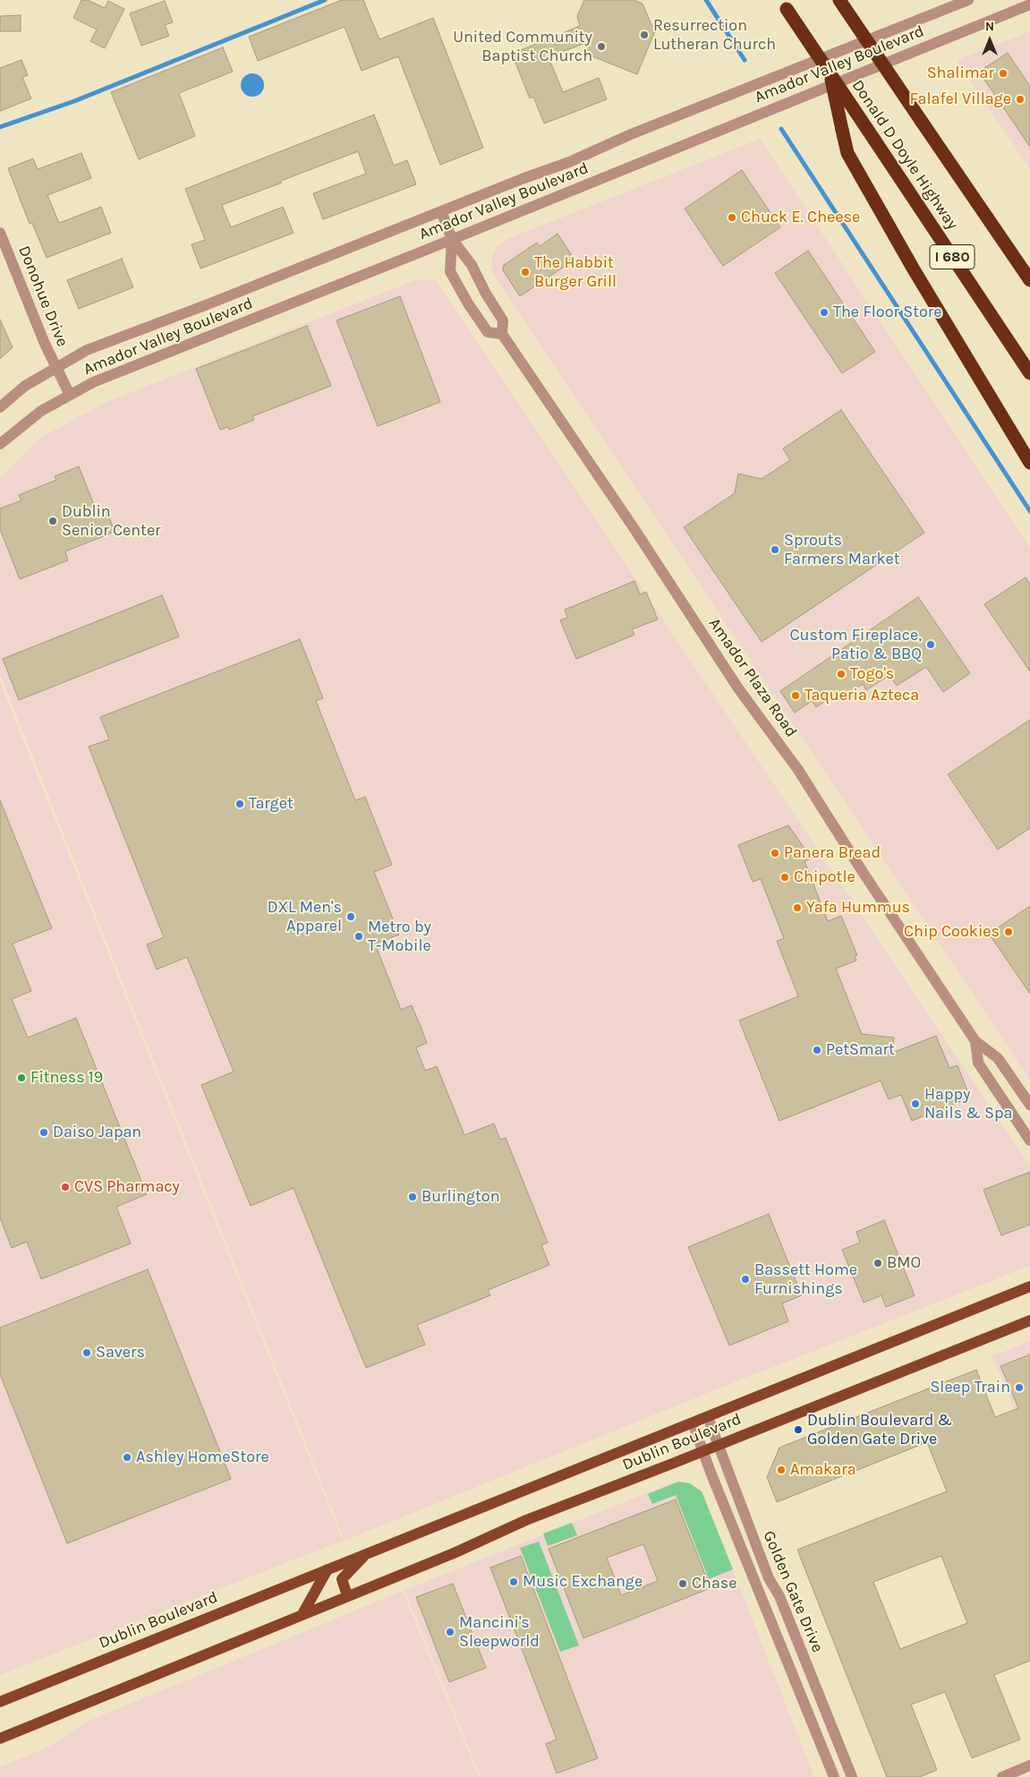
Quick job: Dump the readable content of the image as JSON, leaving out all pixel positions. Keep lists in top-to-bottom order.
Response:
{
  "streets": {
    "highway": ["Donald D Doyle Highway", "I 680"],
    "main road": ["Dublin Boulevard"],
    "street": [
      "Amador Valley Boulevard",
      "Donohue Drive",
      "Amador Plaza Road",
      "Golden Gate Drive"
    ]
  },
  "crossings": [
    ["Amador Valley Boulevard", "Donohue Drive"],
    ["Amador Valley Boulevard", "Amador Plaza Road"],
    ["Dublin Boulevard", "Golden Gate Drive"]
  ],
  "places": [
    "Resurrection Lutheran Church",
    "United Community Baptist Church",
    "Shalimar",
    "Falafel Village",
    "Chuck E. Cheese",
    "The Habbit Burger Grill",
    "The Floor Store",
    "Dublin Senior Center",
    "Sprouts Farmers Market",
    "Custom Fireplace, Patio & BBQ",
    "Togo's",
    "Taqueria Azteca",
    "Target",
    "Panera Bread",
    "Chipotle",
    "Yafa Hummus",
    "DXL Men's Apparel",
    "Chip Cookies",
    "Metro by T-Mobile",
    "PetSmart",
    "Fitness 19",
    "Happy Nails & Spa",
    "Daiso Japan",
    "CVS Pharmacy",
    "Burlington",
    "BMO",
    "Bassett Home Furnishings",
    "Savers",
    "Sleep Train",
    "Dublin Boulevard & Golden Gate Drive",
    "Ashley HomeStore",
    "Amakara",
    "Music Exchange",
    "Chase",
    "Mancini's Sleepworld"
  ],
  "north": "top"
}
